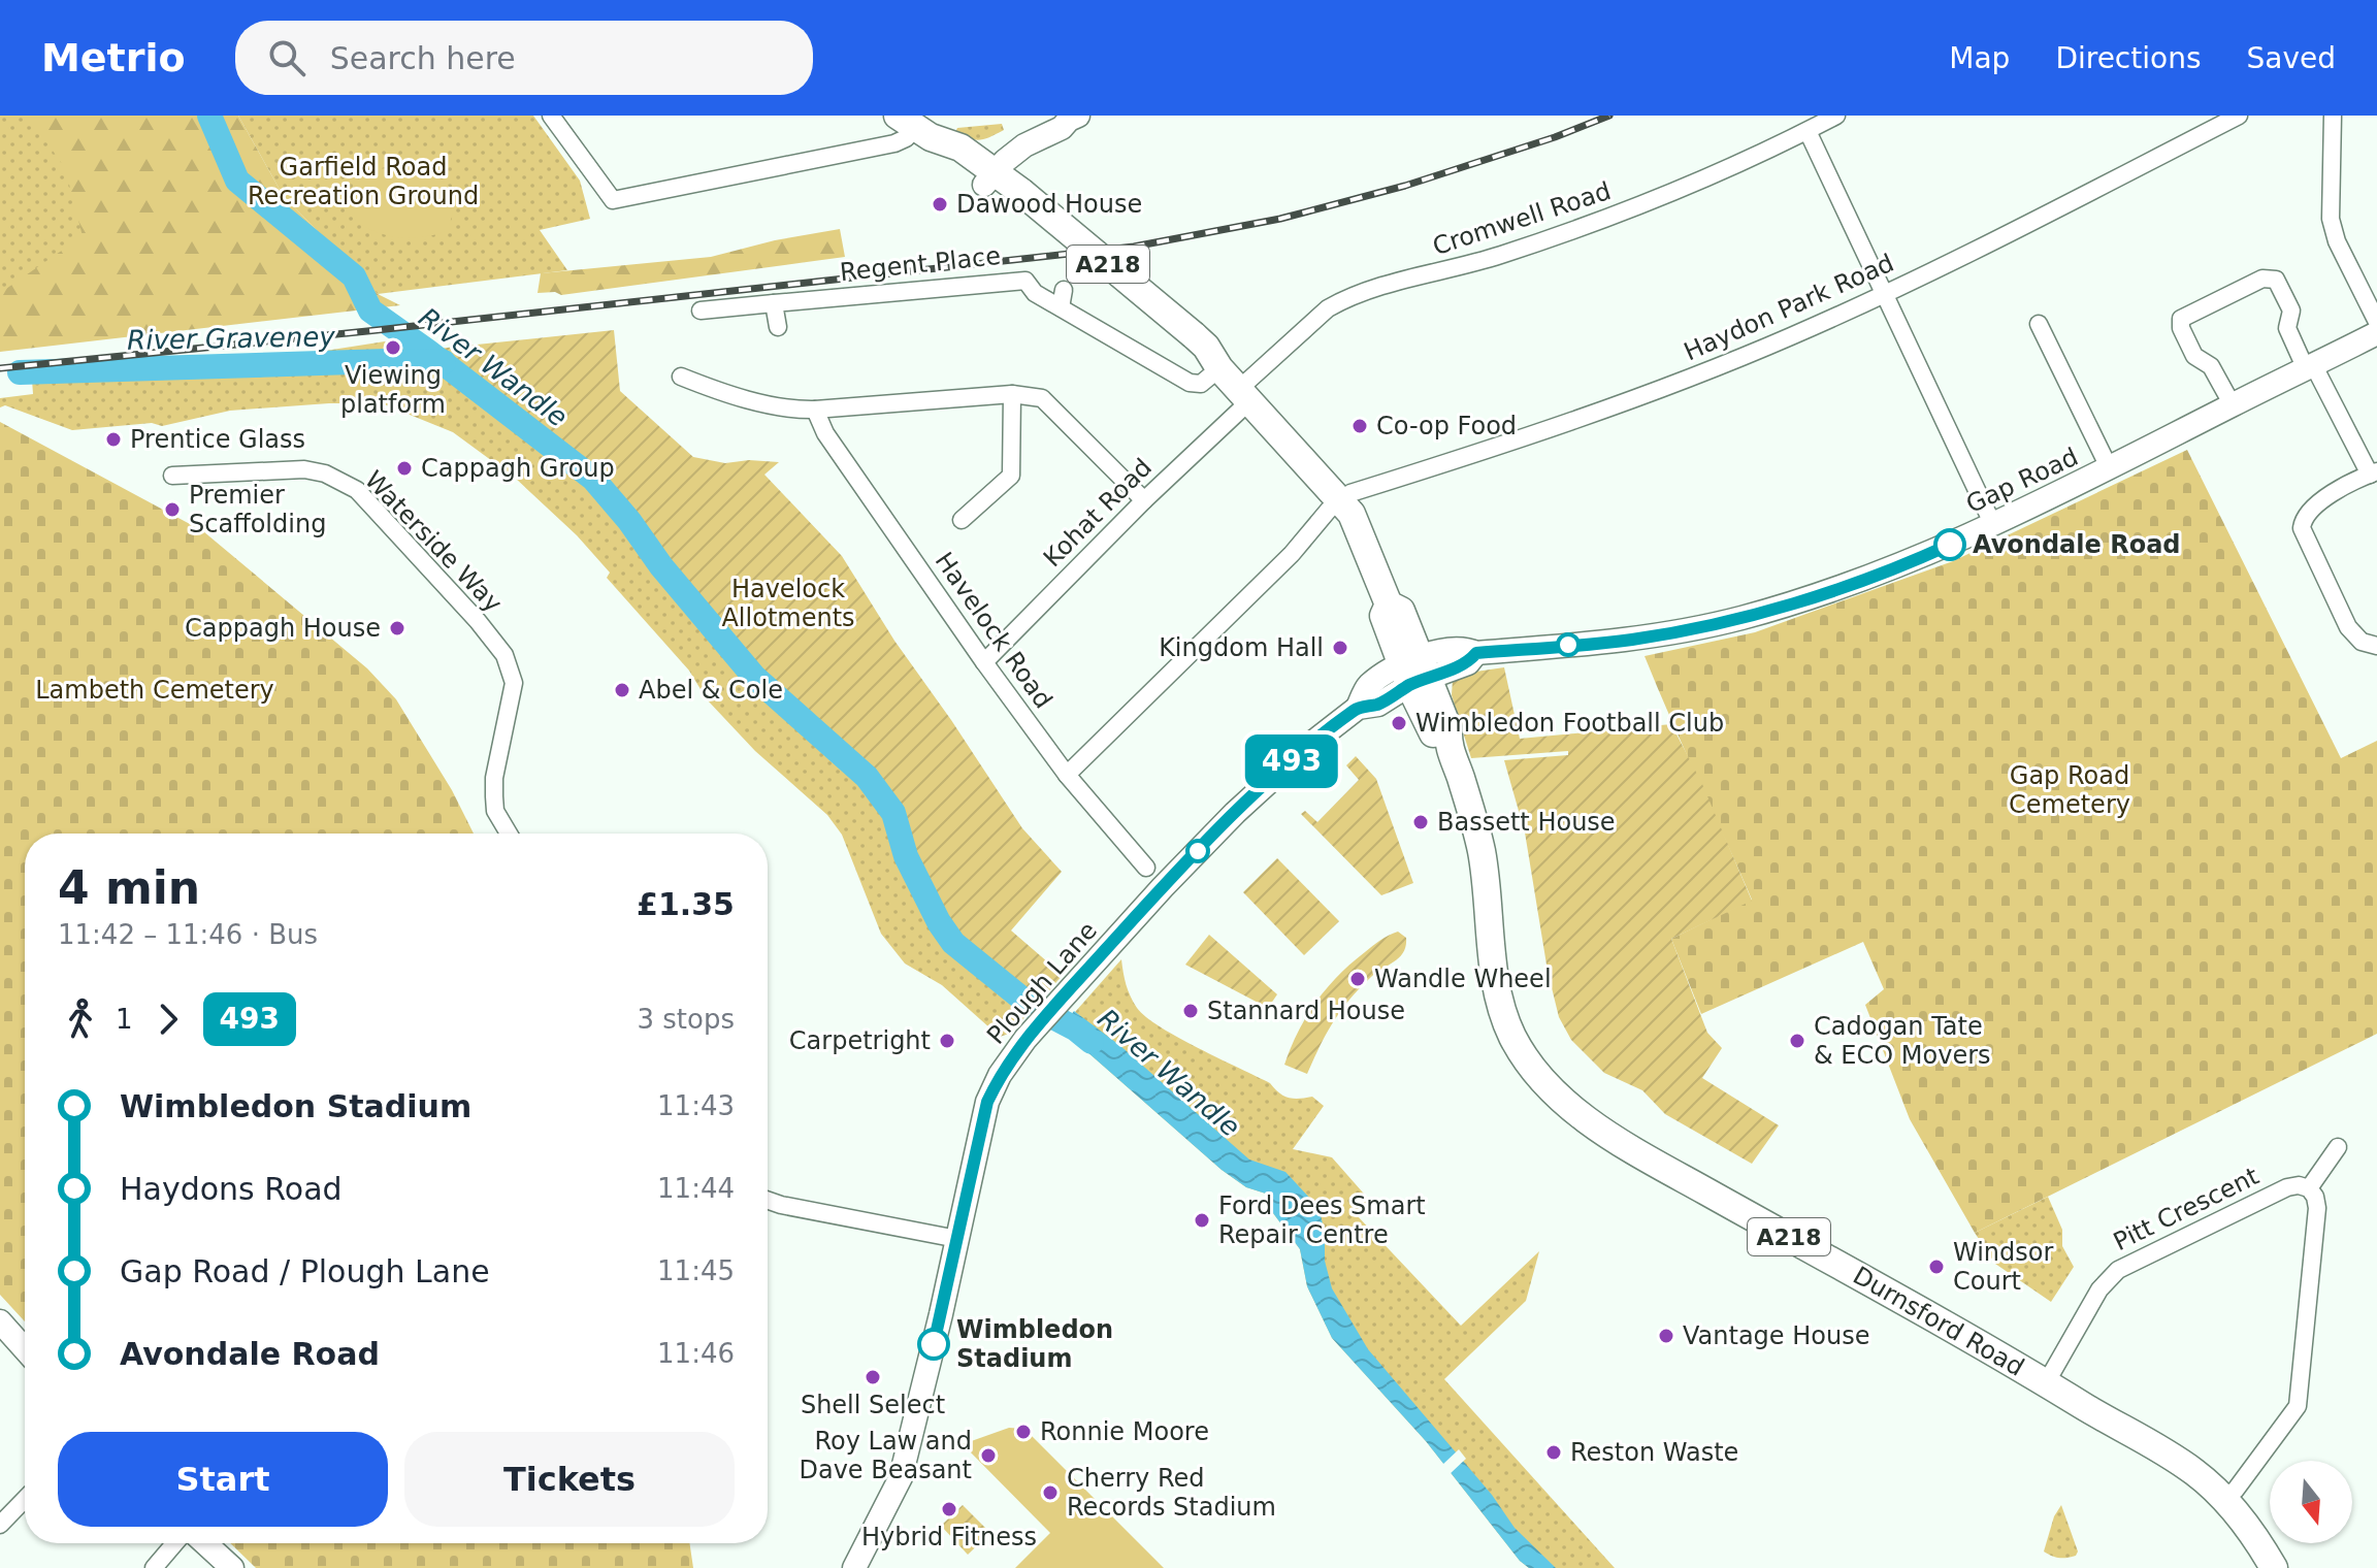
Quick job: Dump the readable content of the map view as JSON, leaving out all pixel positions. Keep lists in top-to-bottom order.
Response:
{
  "streets": {
    "main road": [
      "A218",
      "Gap Road",
      "Plough Lane",
      "Durnsford Road"
    ],
    "street": [
      "Cromwell Road",
      "Regent Place",
      "Haydon Park Road",
      "Kohat Road",
      "Waterside Way",
      "Havelock Road",
      "Pitt Crescent"
    ]
  },
  "crossings": [
    ["Cromwell Road", "A218"],
    ["Cromwell Road", "Kohat Road"],
    ["Regent Place", "A218"],
    ["A218", "Haydon Park Road"],
    ["A218", "Gap Road"],
    ["A218", "Kohat Road"],
    ["A218", "Plough Lane"],
    ["A218", "Durnsford Road"],
    ["Gap Road", "Plough Lane"],
    ["Gap Road", "Durnsford Road"],
    ["Kohat Road", "Havelock Road"],
    ["Plough Lane", "Durnsford Road"],
    ["Pitt Crescent", "Durnsford Road"]
  ],
  "water": ["River Graveney", "River Wandle"],
  "parks": [
    "Garfield Road Recreation Ground",
    "Havelock Allotments",
    "Lambeth Cemetery",
    "Gap Road Cemetery"
  ],
  "places": [
    "Dawood House",
    "Viewing platform",
    "Co-op Food",
    "Prentice Glass",
    "Cappagh Group",
    "Premier Scaffolding",
    "Avondale Road",
    "Cappagh House",
    "Kingdom Hall",
    "Abel & Cole",
    "Wimbledon Football Club",
    "Bassett House",
    "Wandle Wheel",
    "Stannard House",
    "Carpetright",
    "Cadogan Tate & ECO Movers",
    "Ford Dees Smart Repair Centre",
    "Windsor Court",
    "Vantage House",
    "Wimbledon Stadium",
    "Shell Select",
    "Ronnie Moore",
    "Reston Waste",
    "Roy Law and Dave Beasant",
    "Cherry Red Records Stadium",
    "Hybrid Fitness"
  ],
  "lines": ["bus line 493"],
  "north": "bottom",
  "page": {
    "header": "Metrio",
    "search": "Search here",
    "nav": ["Map", "Directions", "Saved"],
    "on_map": "493",
    "heading": ["4 min", "11:42 – 11:46 · Bus", "£1.35"],
    "legs": ["1", "493", "3 stops"],
    "list": [
      {
        "name": "Wimbledon Stadium",
        "value": "11:43"
      },
      {
        "name": "Haydons Road",
        "value": "11:44"
      },
      {
        "name": "Gap Road / Plough Lane",
        "value": "11:45"
      },
      {
        "name": "Avondale Road",
        "value": "11:46"
      }
    ],
    "buttons": ["Start", "Tickets"]
  }
}
